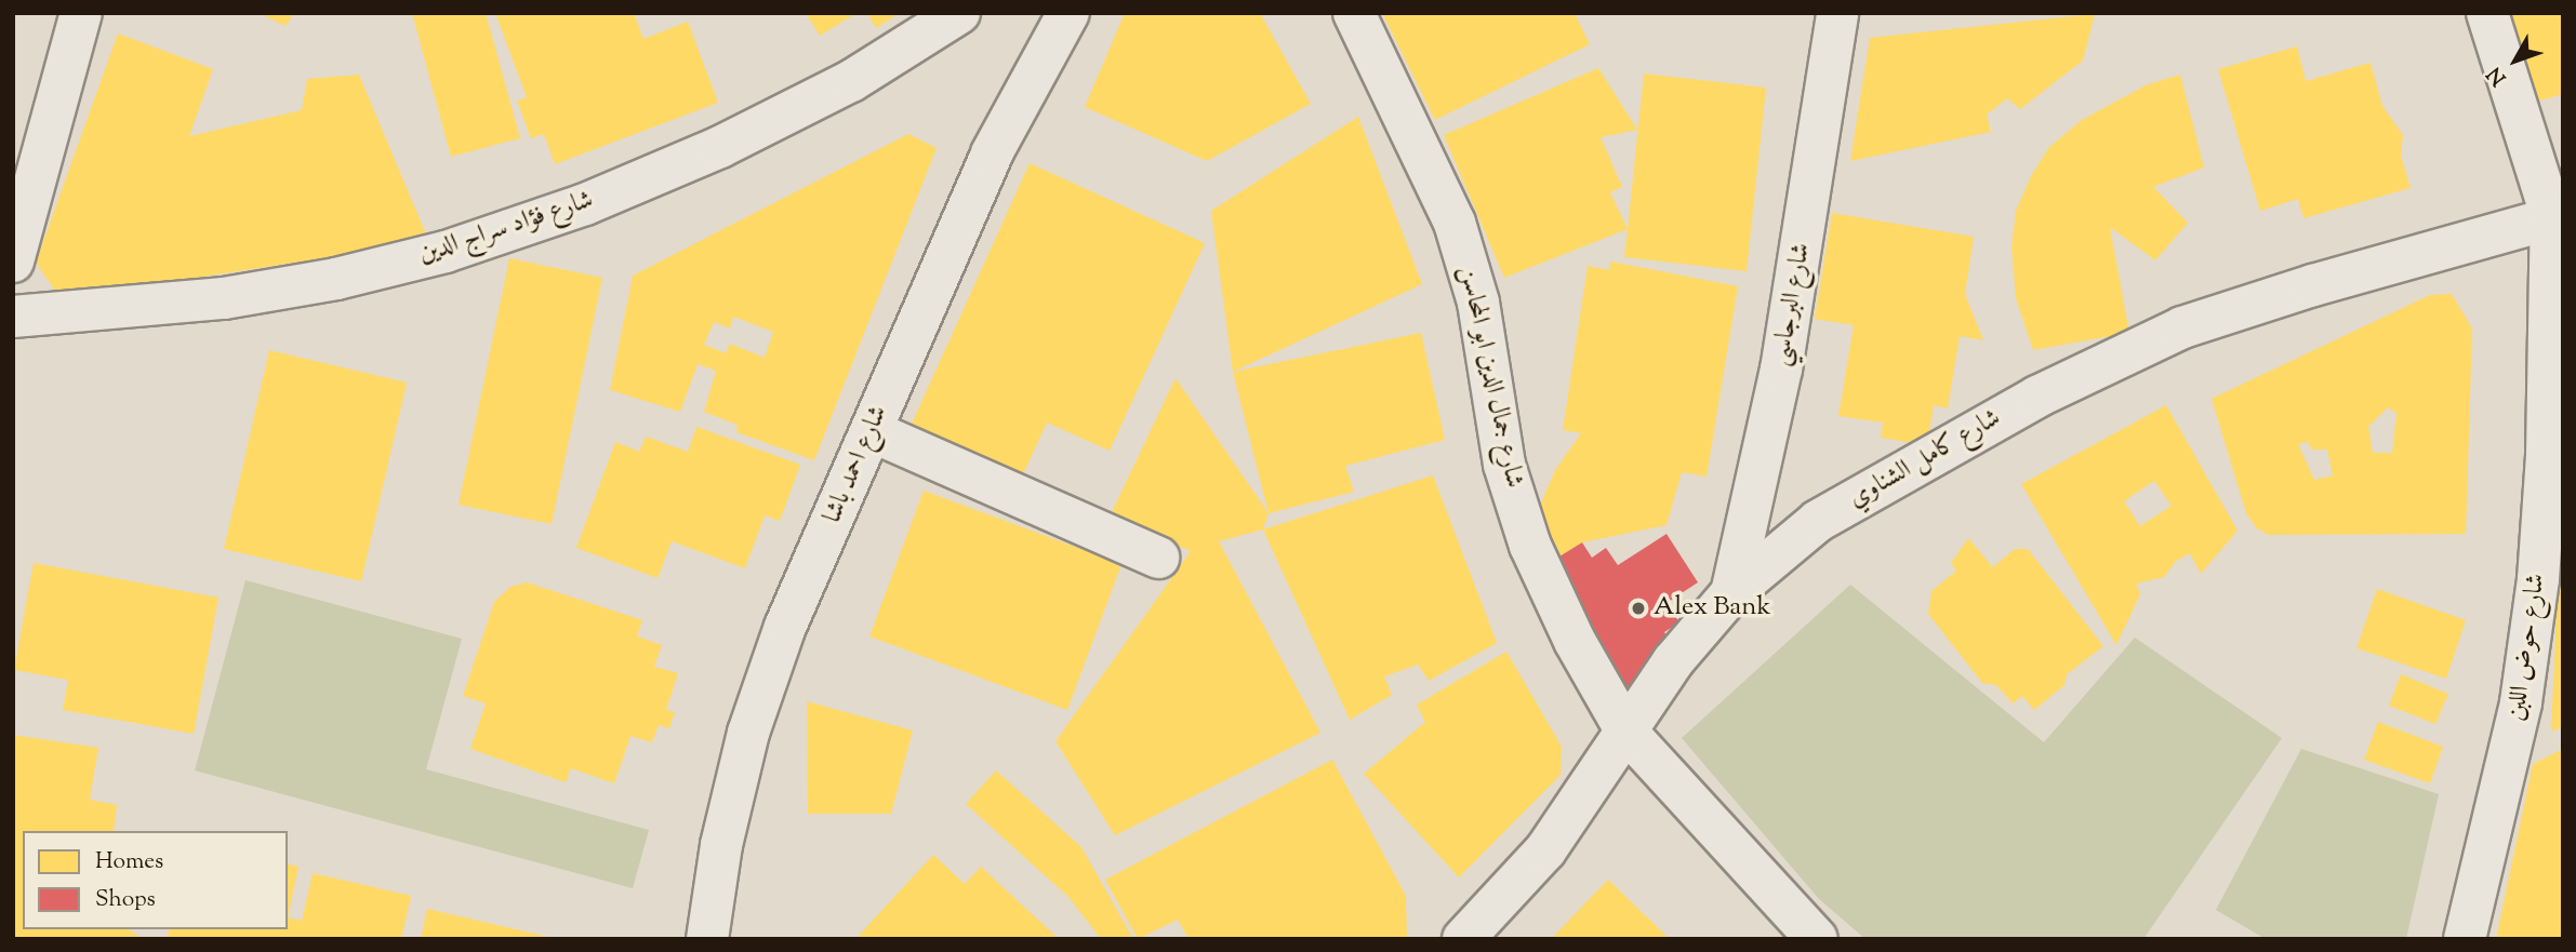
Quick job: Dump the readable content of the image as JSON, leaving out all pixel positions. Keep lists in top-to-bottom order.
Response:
{
  "streets": {
    "street": [
      "شارع فؤاد سراج الدين",
      "شارع البرجاسي",
      "شارع جمال الدين ابو المحاسن",
      "شارع كامل الشناوي",
      "شارع احمد باشا",
      "شارع حوض اللبن"
    ]
  },
  "crossings": [
    ["شارع البرجاسي", "شارع كامل الشناوي"],
    ["شارع جمال الدين ابو المحاسن", "شارع كامل الشناوي"],
    ["شارع كامل الشناوي", "شارع حوض اللبن"]
  ],
  "places": ["Alex Bank"],
  "legend": ["Homes", "Shops"],
  "north": "bottom left"
}
